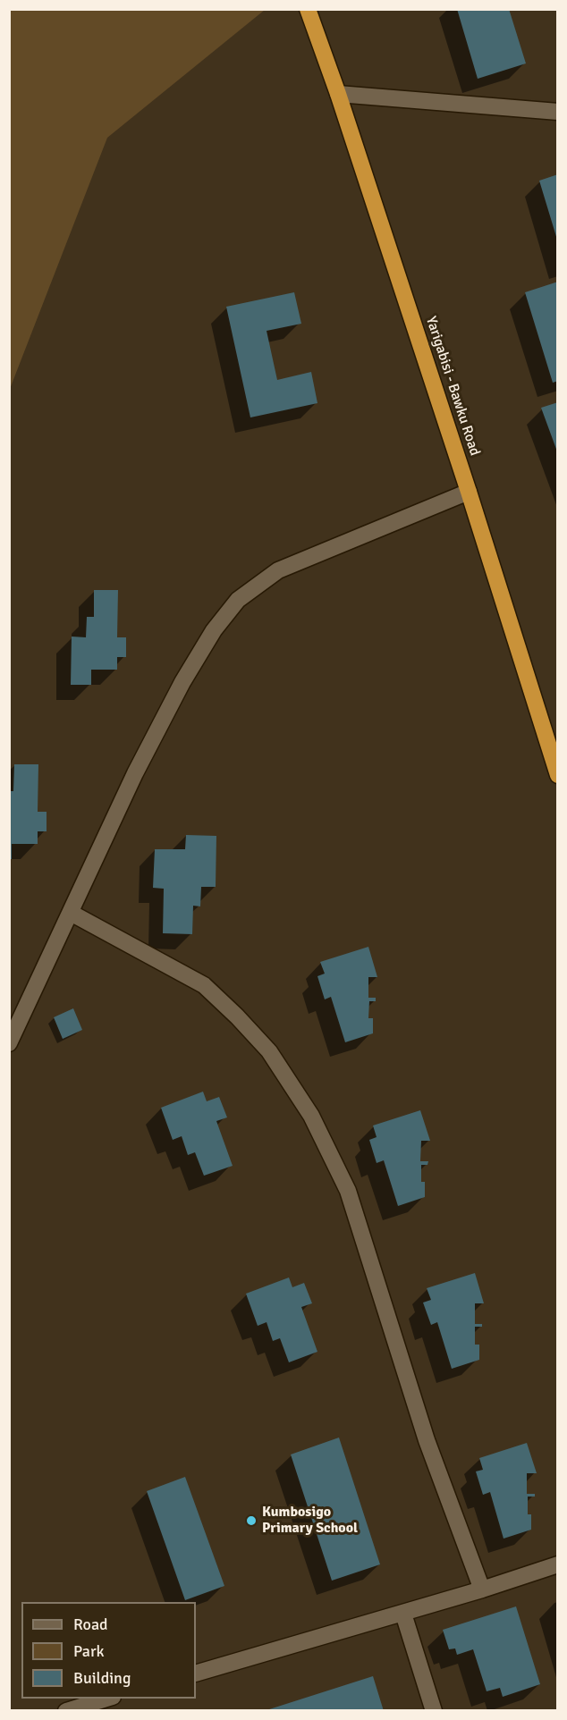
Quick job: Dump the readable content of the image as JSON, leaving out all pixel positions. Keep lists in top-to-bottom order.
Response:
{
  "streets": {
    "highway": ["Yarigabisi - Bawku Road"]
  },
  "places": ["Kumbosigo Primary School"],
  "legend": ["Road", "Park", "Building"]
}
